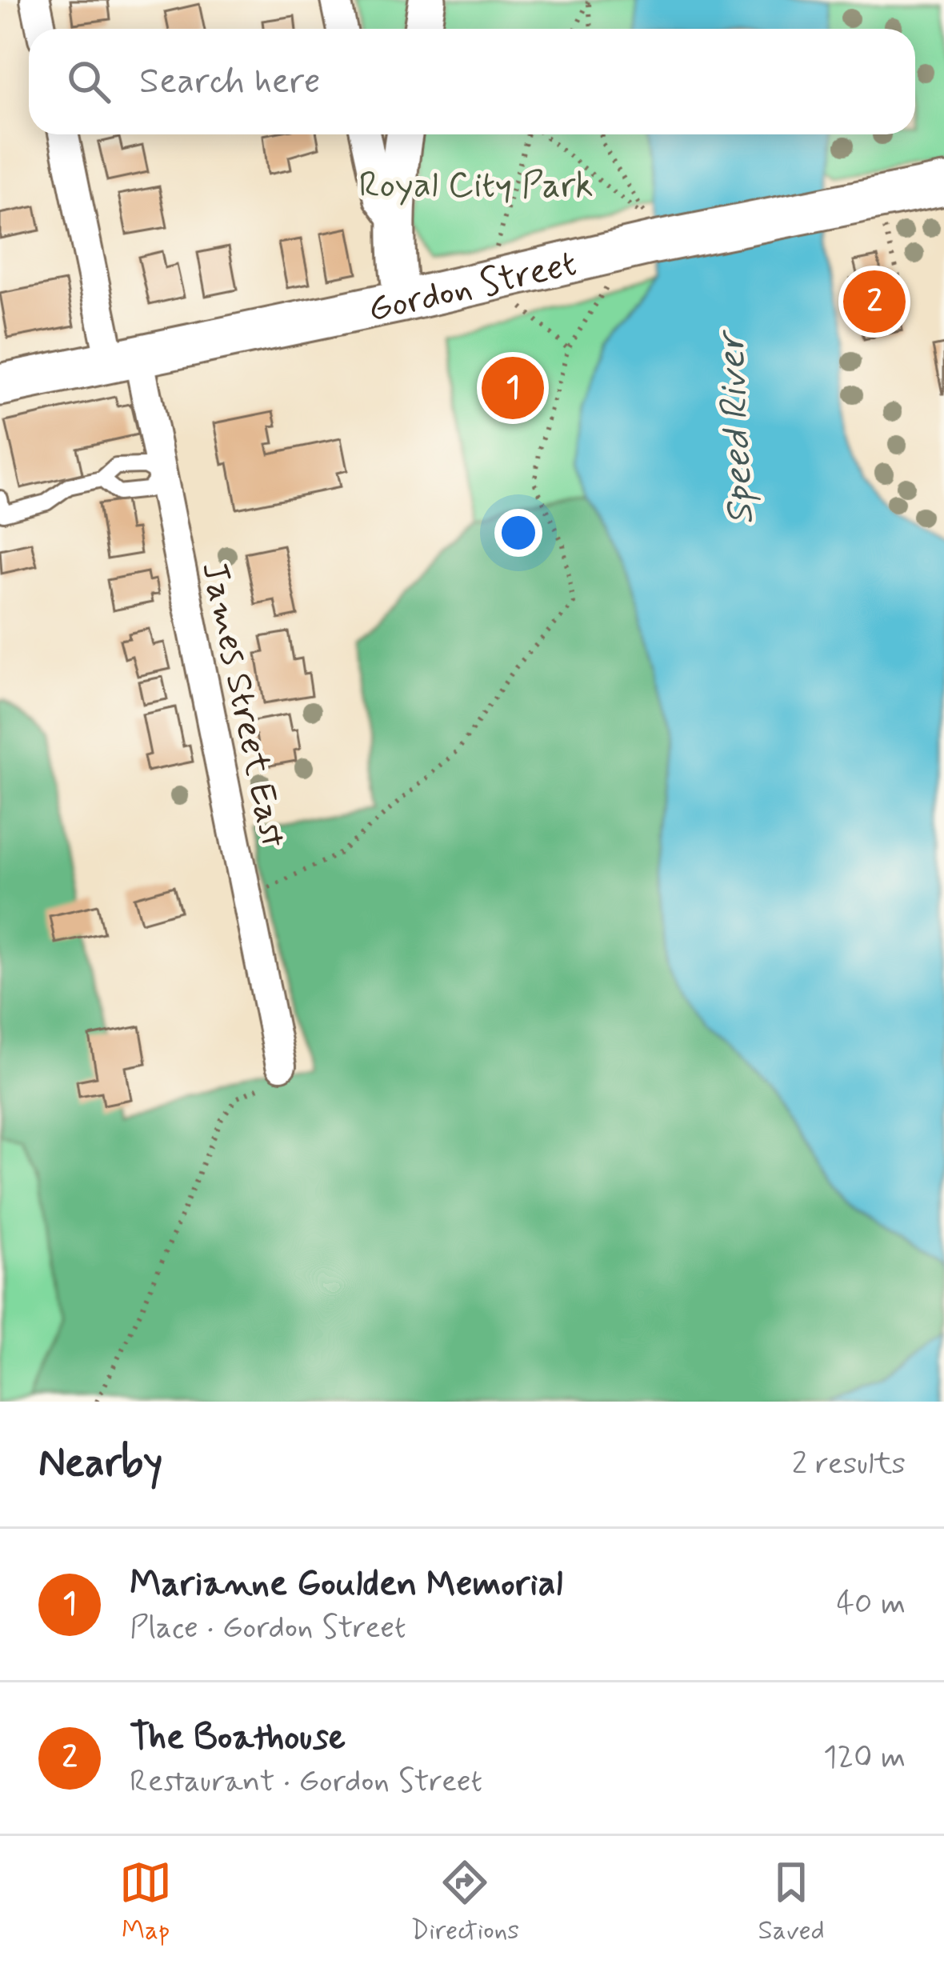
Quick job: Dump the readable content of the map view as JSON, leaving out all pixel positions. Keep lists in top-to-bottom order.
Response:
{
  "streets": {
    "main road": ["Gordon Street"],
    "street": ["James Street East"]
  },
  "crossings": [
    ["Gordon Street", "James Street East"]
  ],
  "water": ["Speed River"],
  "parks": ["Royal City Park"],
  "page": {
    "search": "Search here",
    "pins": ["2", "1"],
    "heading": ["Nearby", "2 results"],
    "list": [
      {
        "mark": "1",
        "name": "Marianne Goulden Memorial",
        "note": "Place · Gordon Street",
        "value": "40 m"
      },
      {
        "mark": "2",
        "name": "The Boathouse",
        "note": "Restaurant · Gordon Street",
        "value": "120 m"
      }
    ],
    "nav": ["Map", "Directions", "Saved"]
  }
}
